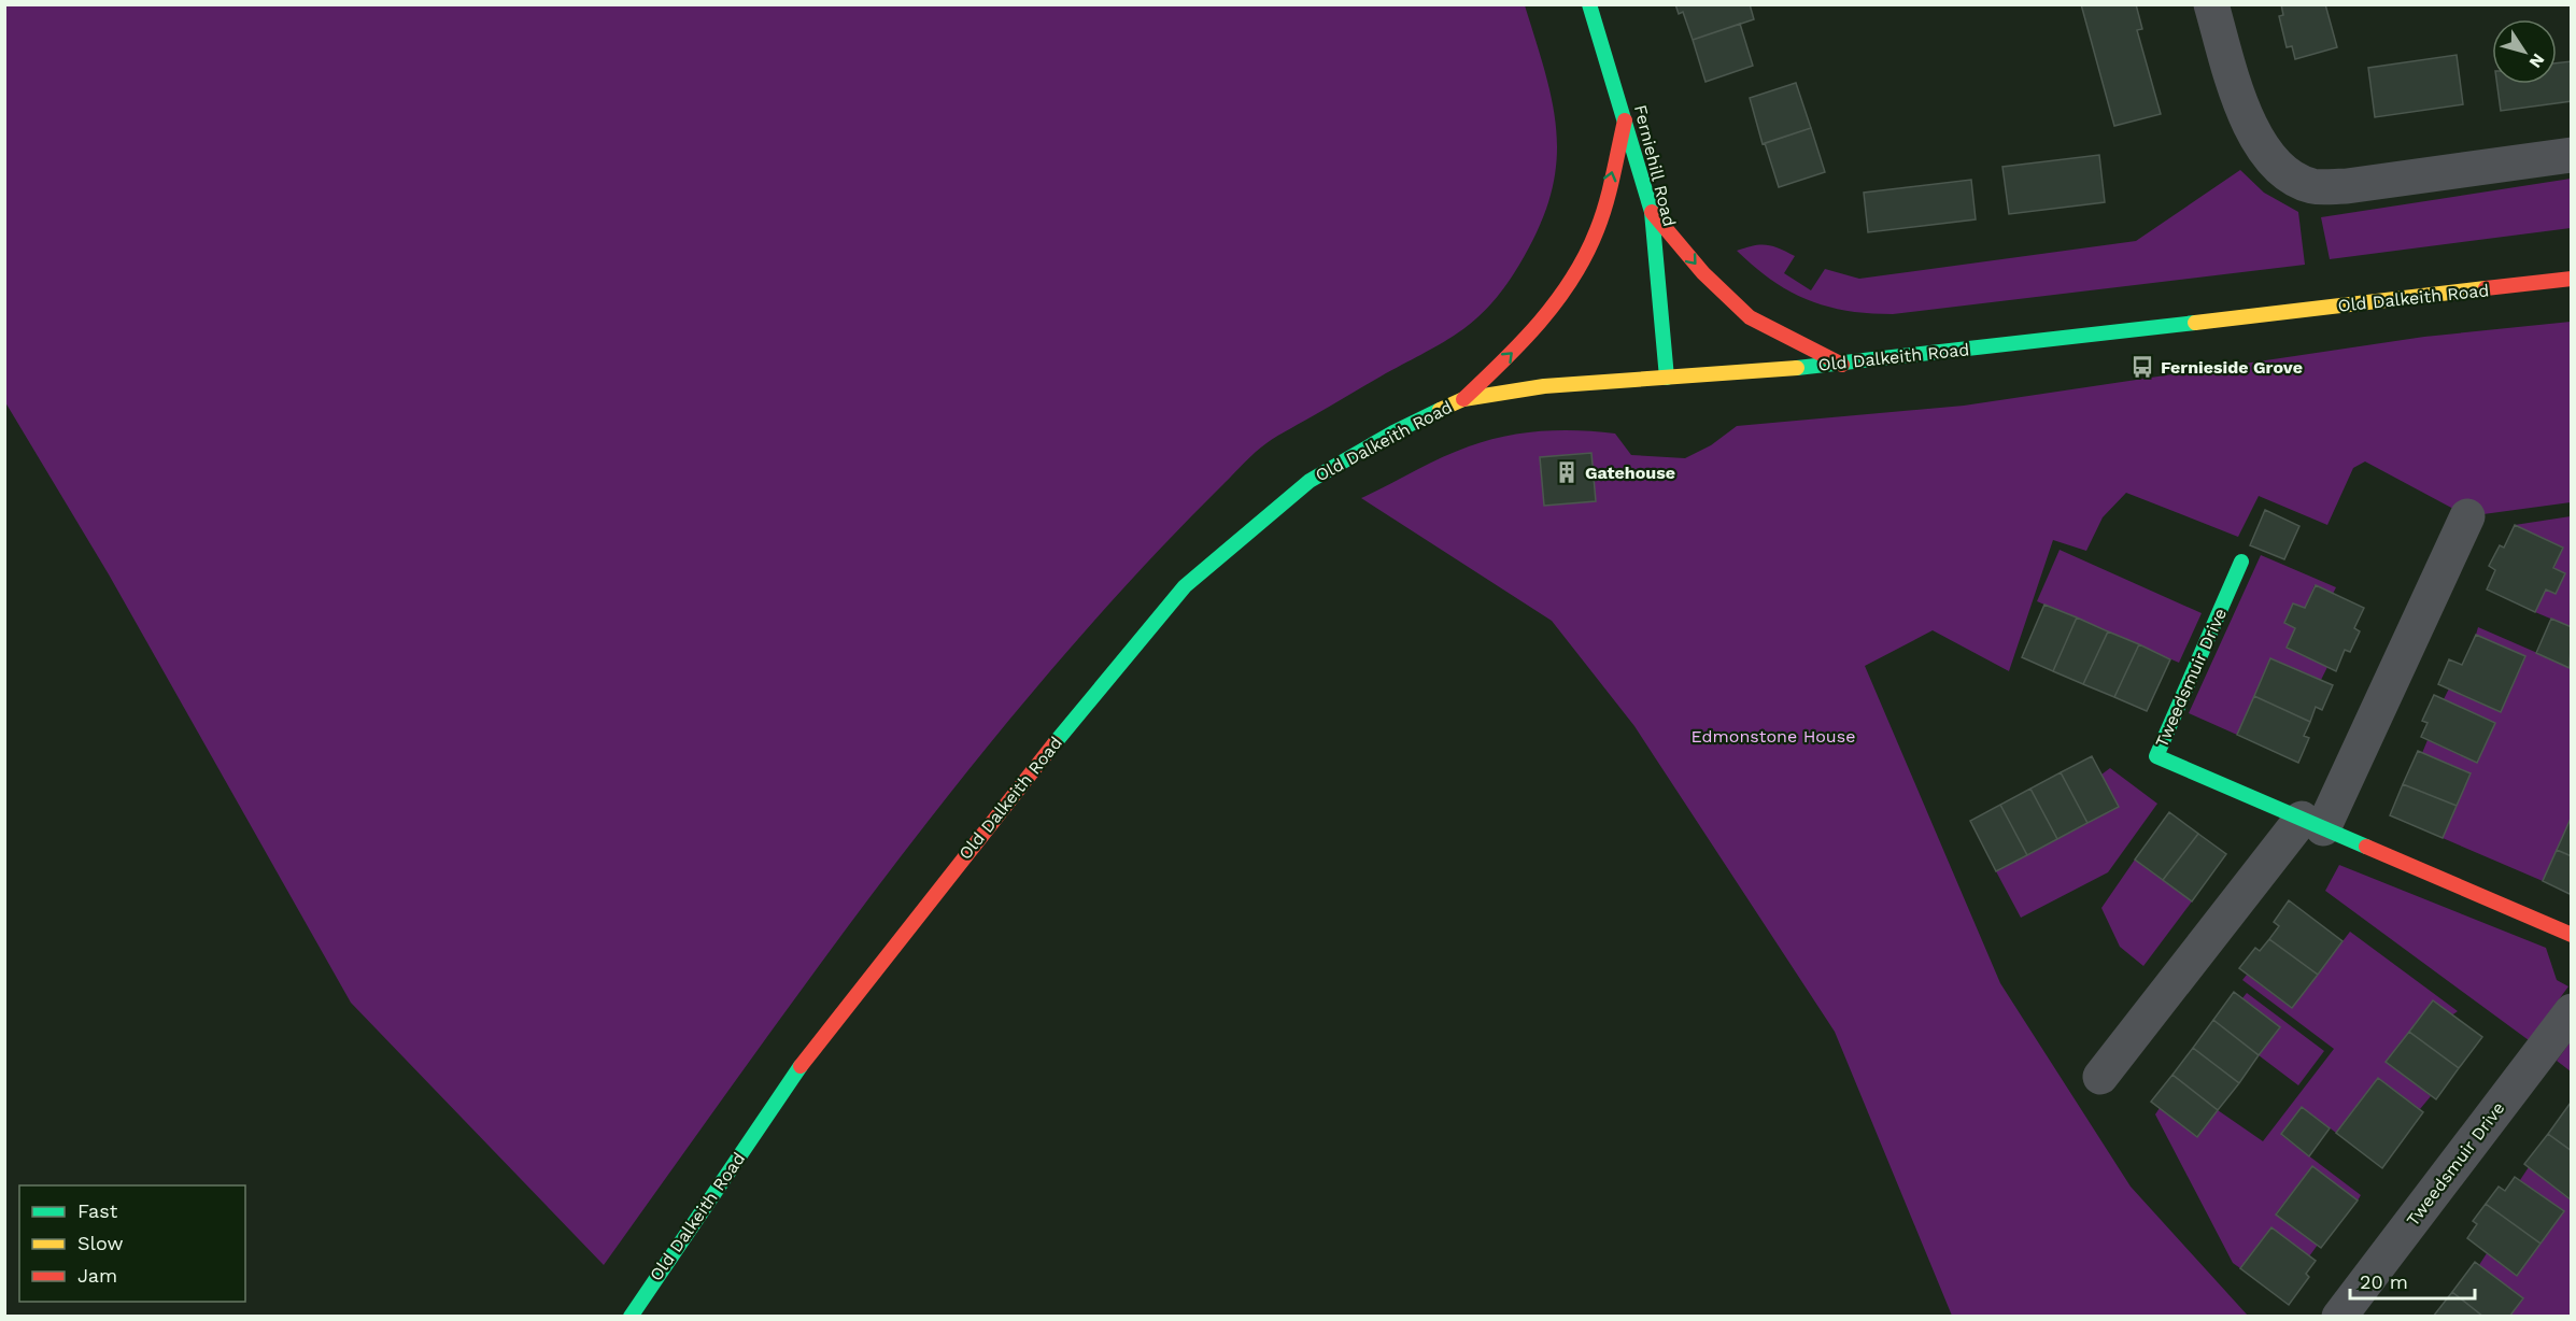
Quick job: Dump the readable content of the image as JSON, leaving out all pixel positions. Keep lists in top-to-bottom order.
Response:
{
  "streets": {
    "main road": ["Ferniehill Road", "Old Dalkeith Road", "Tweedsmuir Drive"]
  },
  "crossings": [
    ["Ferniehill Road", "Old Dalkeith Road"]
  ],
  "parks": ["Edmonstone House"],
  "places": {
    "bus stop": ["Fernieside Grove"],
    "building": ["Gatehouse"]
  },
  "legend": ["Fast", "Slow", "Jam"],
  "scale_bar": "20 m",
  "north": "bottom right"
}
